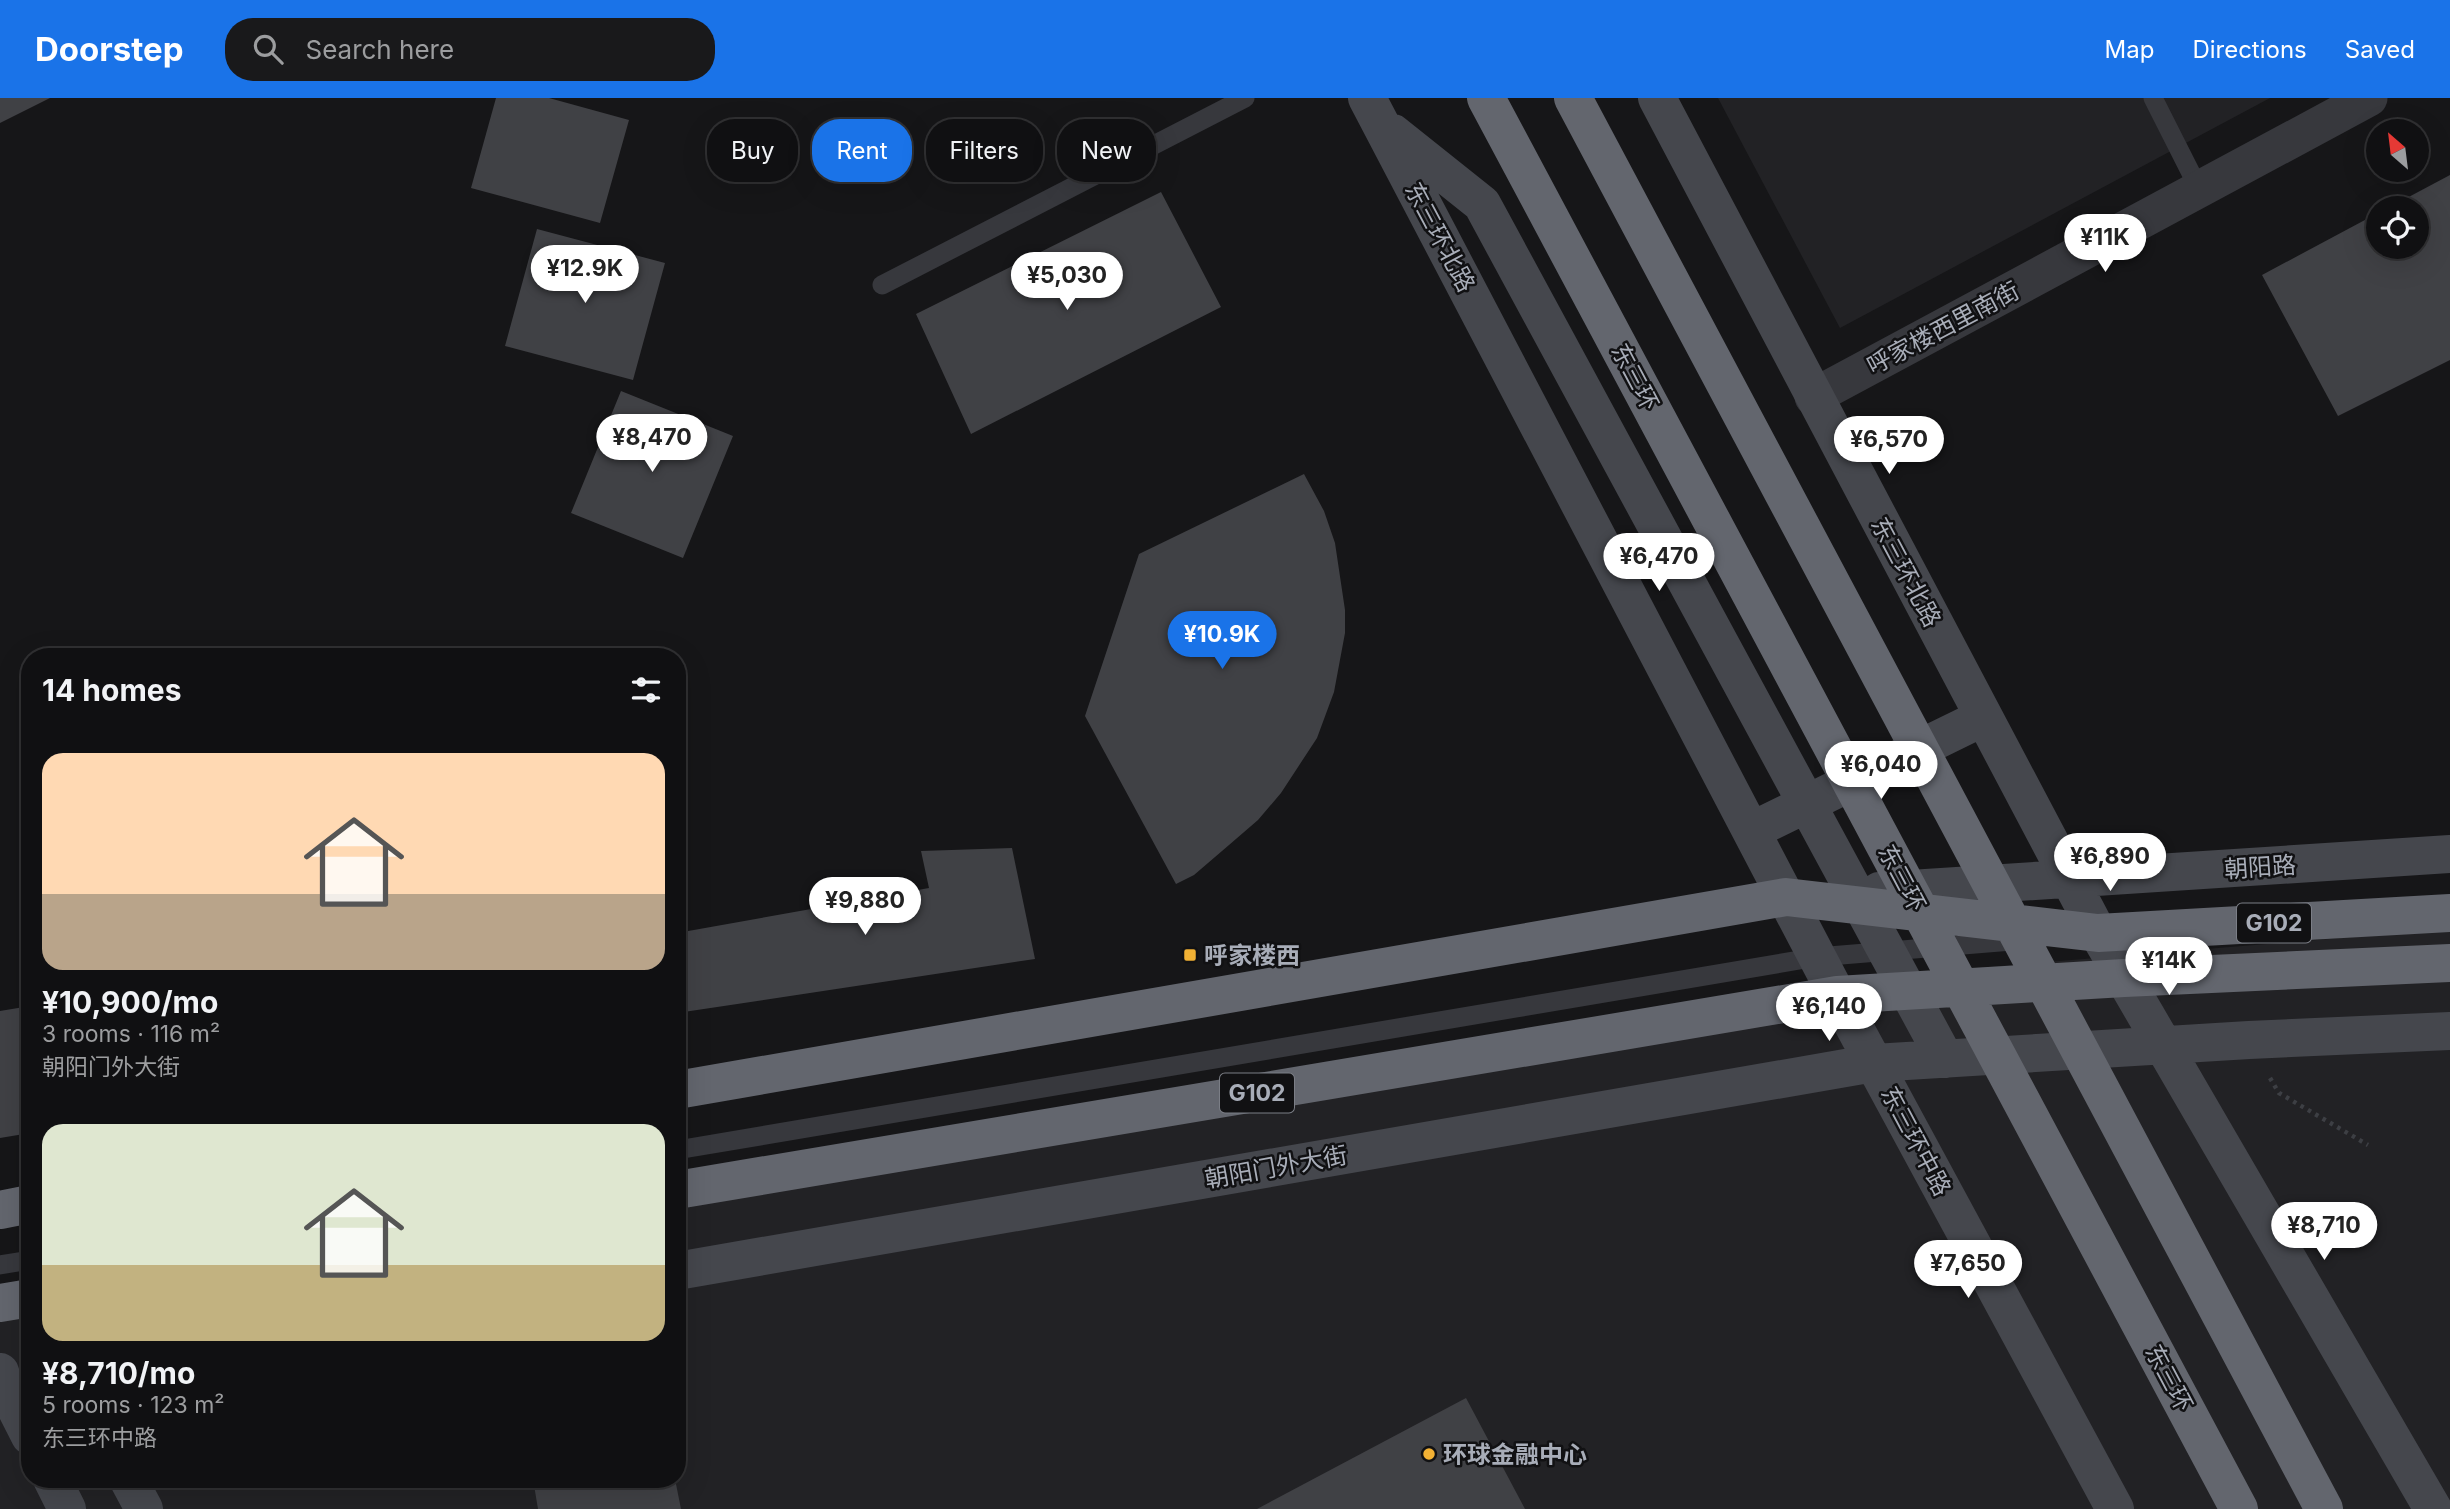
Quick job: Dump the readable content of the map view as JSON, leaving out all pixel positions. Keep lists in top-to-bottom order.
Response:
{
  "streets": {
    "highway": ["东三环", "G102"],
    "street": [
      "东三环北路",
      "呼家楼西里南街",
      "朝阳路",
      "东三环中路",
      "朝阳门外大街"
    ]
  },
  "crossings": [
    ["东三环北路", "呼家楼西里南街"],
    ["东三环北路", "朝阳路"],
    ["东三环北路", "G102"],
    ["东三环北路", "东三环中路"],
    ["东三环北路", "朝阳门外大街"],
    ["朝阳路", "G102"],
    ["G102", "东三环中路"],
    ["东三环中路", "朝阳门外大街"]
  ],
  "places": {
    "transit": ["呼家楼西"],
    "other": ["环球金融中心"]
  },
  "north": "top left",
  "page": {
    "header": "Doorstep",
    "search": "Search here",
    "nav": ["Map", "Directions", "Saved"],
    "chip": [
      "Buy",
      "Rent",
      "Filters",
      "New"
    ],
    "price": [
      "¥11K",
      "¥12.9K",
      "¥5,030",
      "¥8,470",
      "¥6,570",
      "¥6,470",
      "¥10.9K",
      "¥6,040",
      "¥6,890",
      "¥9,880",
      "¥14K",
      "¥6,140",
      "¥8,710",
      "¥7,650"
    ],
    "heading": "14 homes",
    "list": [
      {
        "name": "¥10,900/mo",
        "note": "3 rooms · 116 m² · 朝阳门外大街"
      },
      {
        "name": "¥8,710/mo",
        "note": "5 rooms · 123 m² · 东三环中路"
      }
    ]
  }
}
